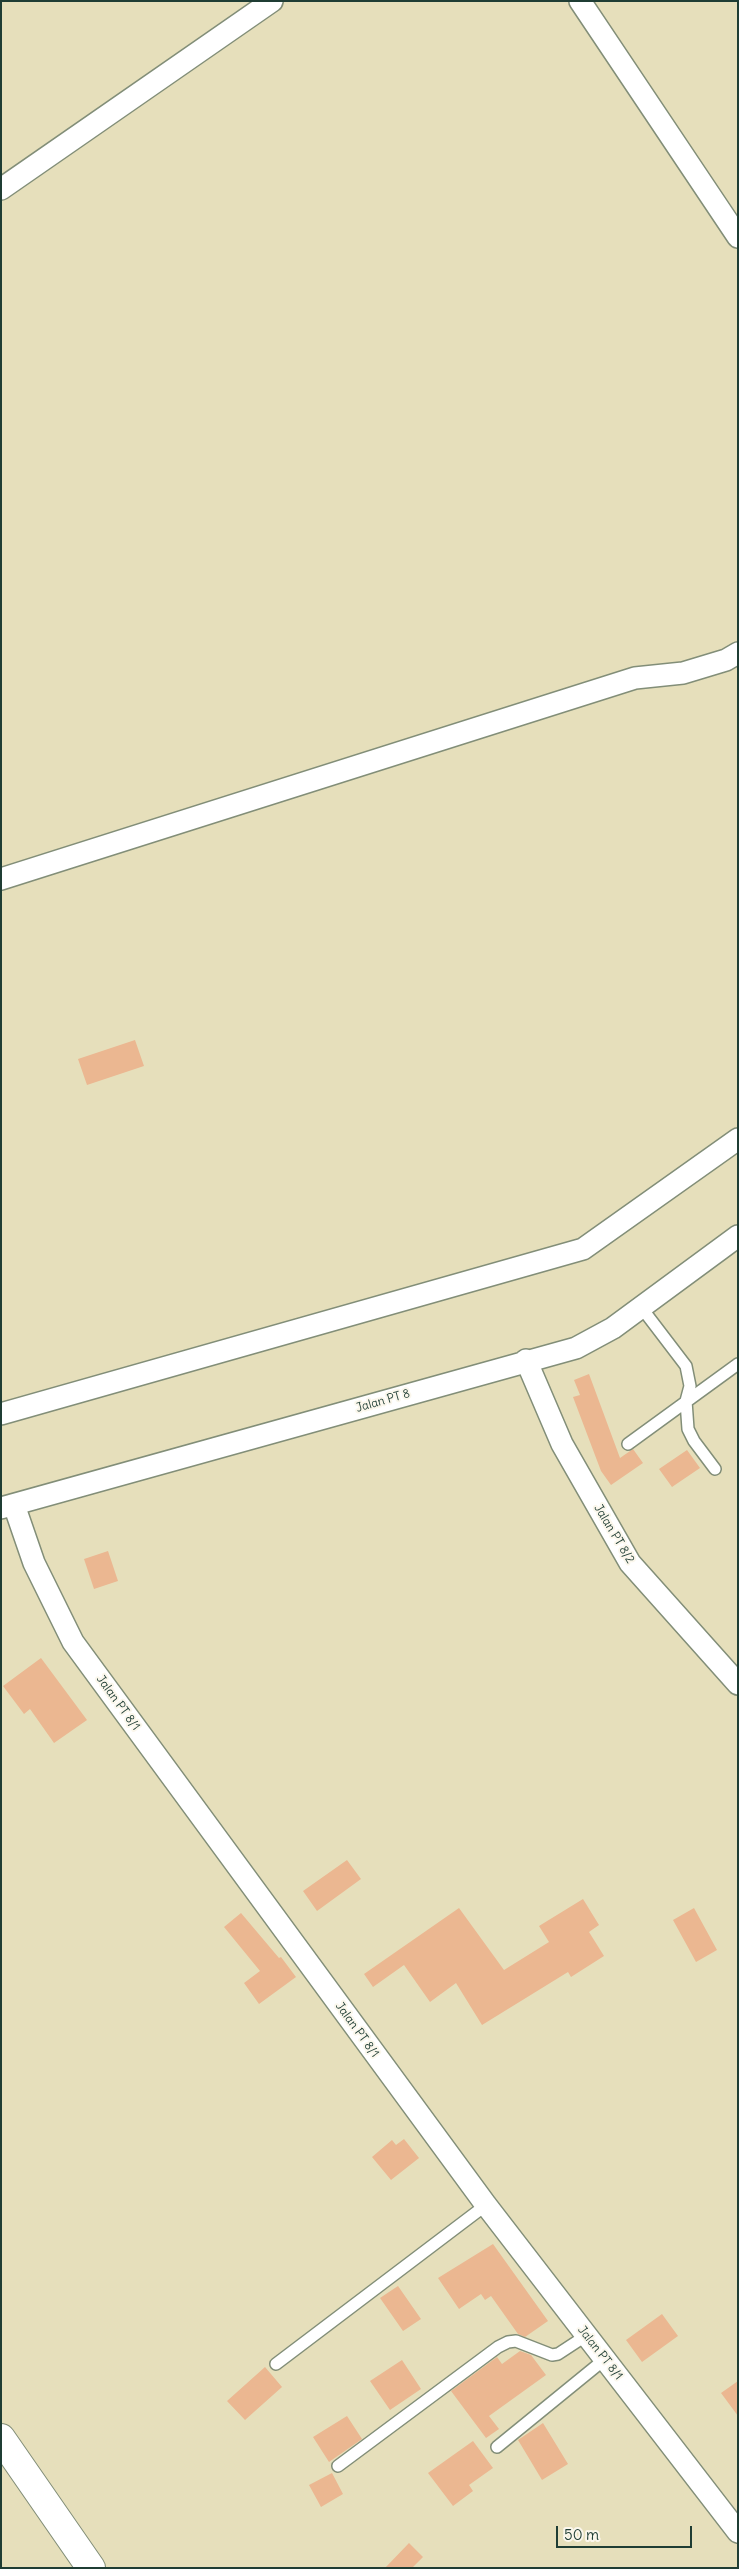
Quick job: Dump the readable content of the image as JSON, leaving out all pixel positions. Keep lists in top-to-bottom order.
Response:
{
  "streets": {
    "street": ["Jalan PT 8", "Jalan PT 8/2", "Jalan PT 8/1"]
  },
  "crossings": [
    ["Jalan PT 8", "Jalan PT 8/2"],
    ["Jalan PT 8", "Jalan PT 8/1"]
  ],
  "scale_bar": "50 m"
}
